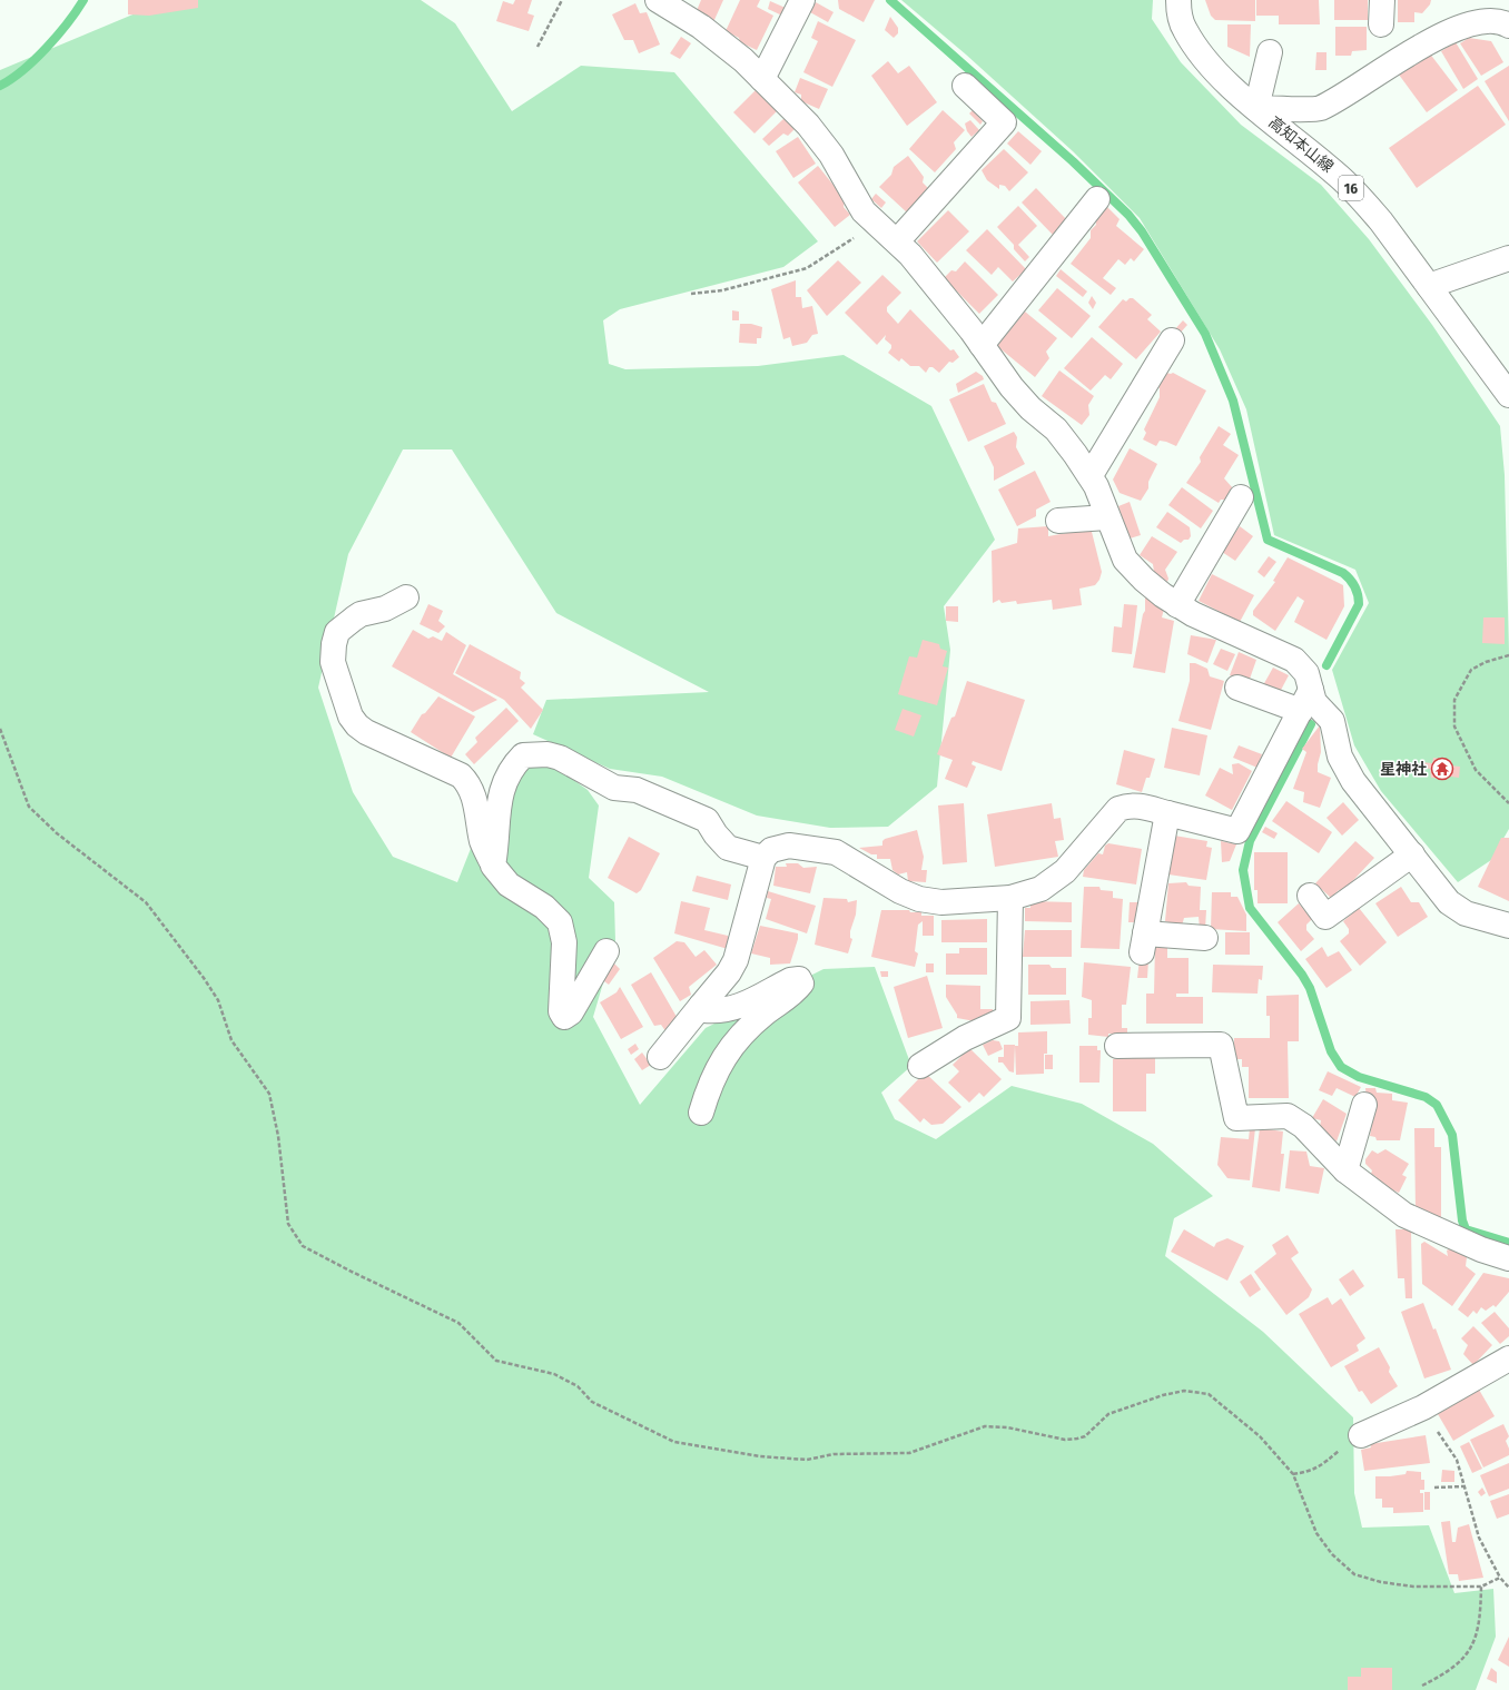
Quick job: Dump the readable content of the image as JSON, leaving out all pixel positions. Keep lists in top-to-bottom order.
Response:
{
  "streets": {
    "street": ["高知本山線", "16"]
  },
  "places": {
    "temple": ["星神社"]
  }
}
